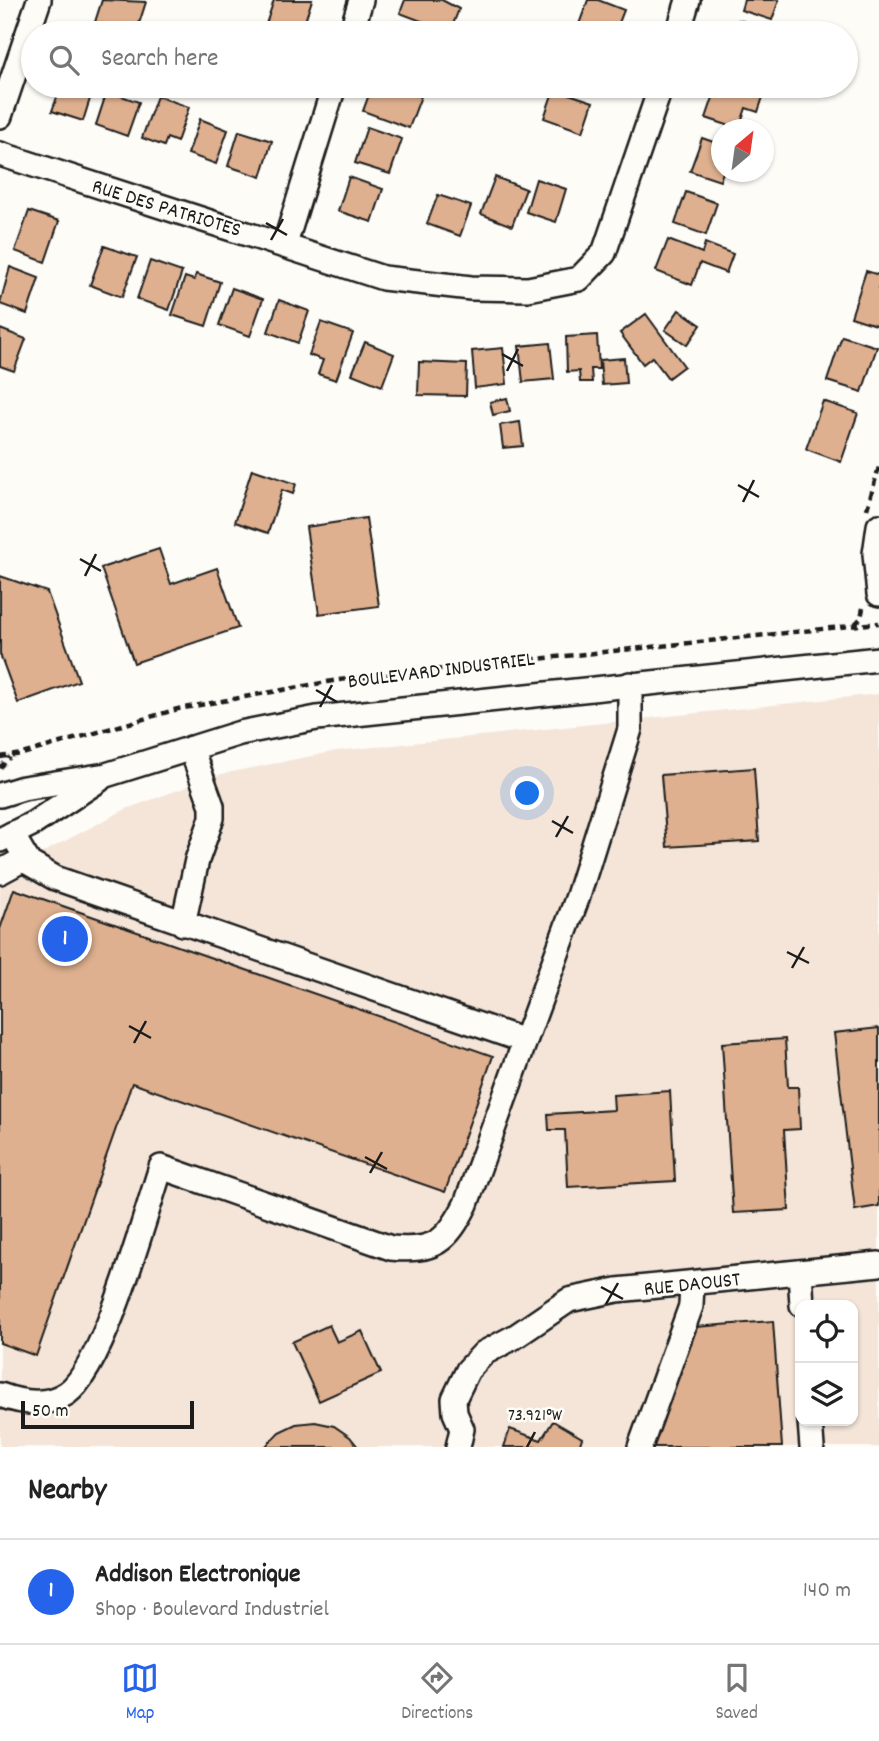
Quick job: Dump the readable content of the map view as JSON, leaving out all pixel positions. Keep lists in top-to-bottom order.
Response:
{
  "streets": {
    "street": ["RUE DES PATRIOTES", "BOULEVARD INDUSTRIEL", "RUE DAOUST"]
  },
  "scale_bar": "50 m",
  "north": "top right",
  "page": {
    "search": "Search here",
    "pins": "1",
    "scale": "50 m",
    "heading": "Nearby",
    "list": [
      {
        "mark": "1",
        "name": "Addison Electronique",
        "note": "Shop · Boulevard Industriel",
        "value": "140 m"
      }
    ],
    "nav": ["Map", "Directions", "Saved"]
  },
  "coordinates": ["73.921°W"]
}
